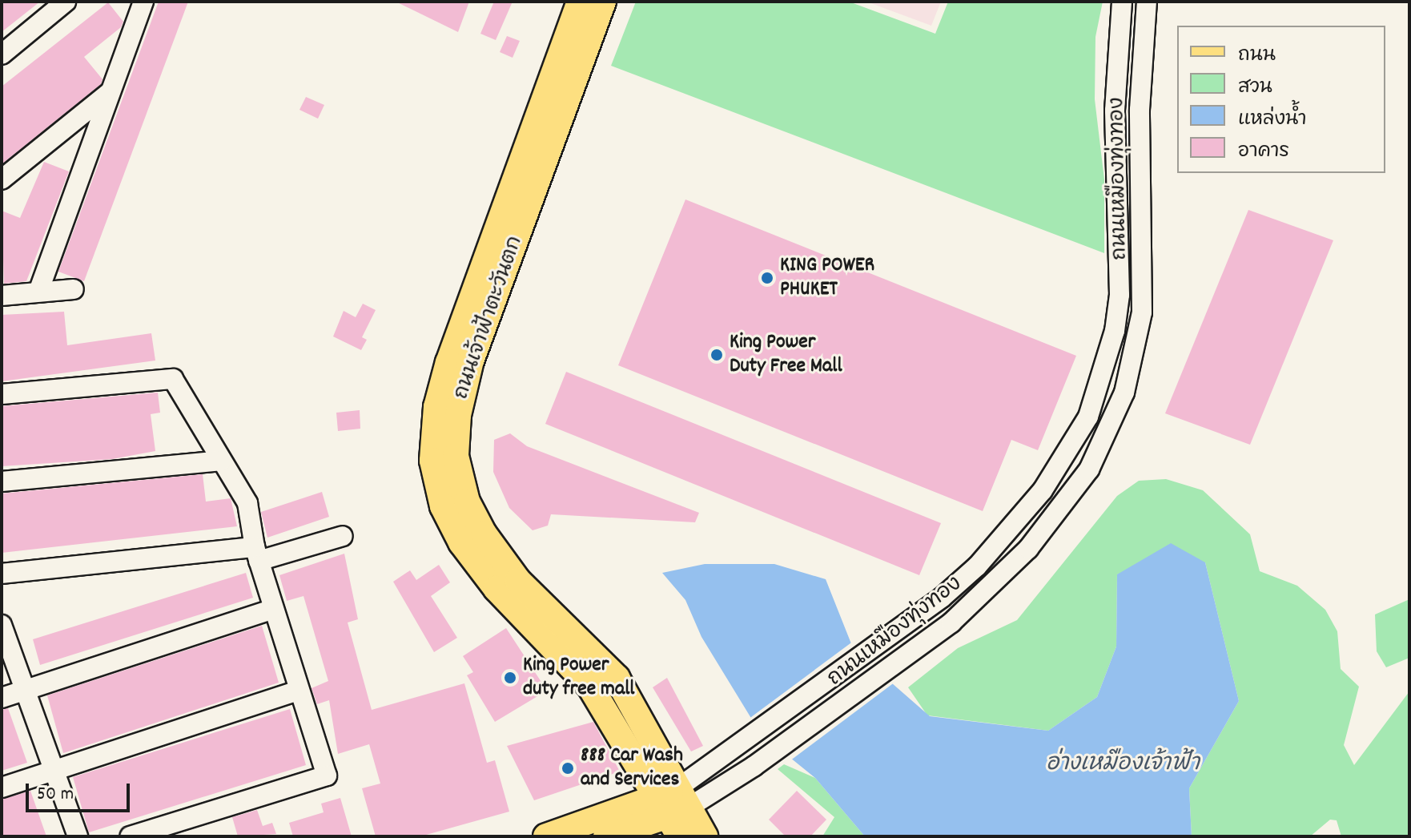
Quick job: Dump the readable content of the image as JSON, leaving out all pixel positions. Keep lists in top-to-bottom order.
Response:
{
  "streets": {
    "main road": ["ถนนเจ้าฟ้าตะวันตก"],
    "street": ["ถนนเหมืองทุ่งทอง"]
  },
  "crossings": [
    ["ถนนเหมืองทุ่งทอง", "ถนนเจ้าฟ้าตะวันตก"]
  ],
  "water": ["อ่างเหมืองเจ้าฟ้า"],
  "places": [
    "KING POWER PHUKET",
    "King Power Duty Free Mall",
    "King Power duty free mall",
    "888 Car Wash and Services"
  ],
  "legend": [
    "ถนน",
    "สวน",
    "แหล่งน้ำ",
    "อาคาร"
  ],
  "scale_bar": "50 m"
}
